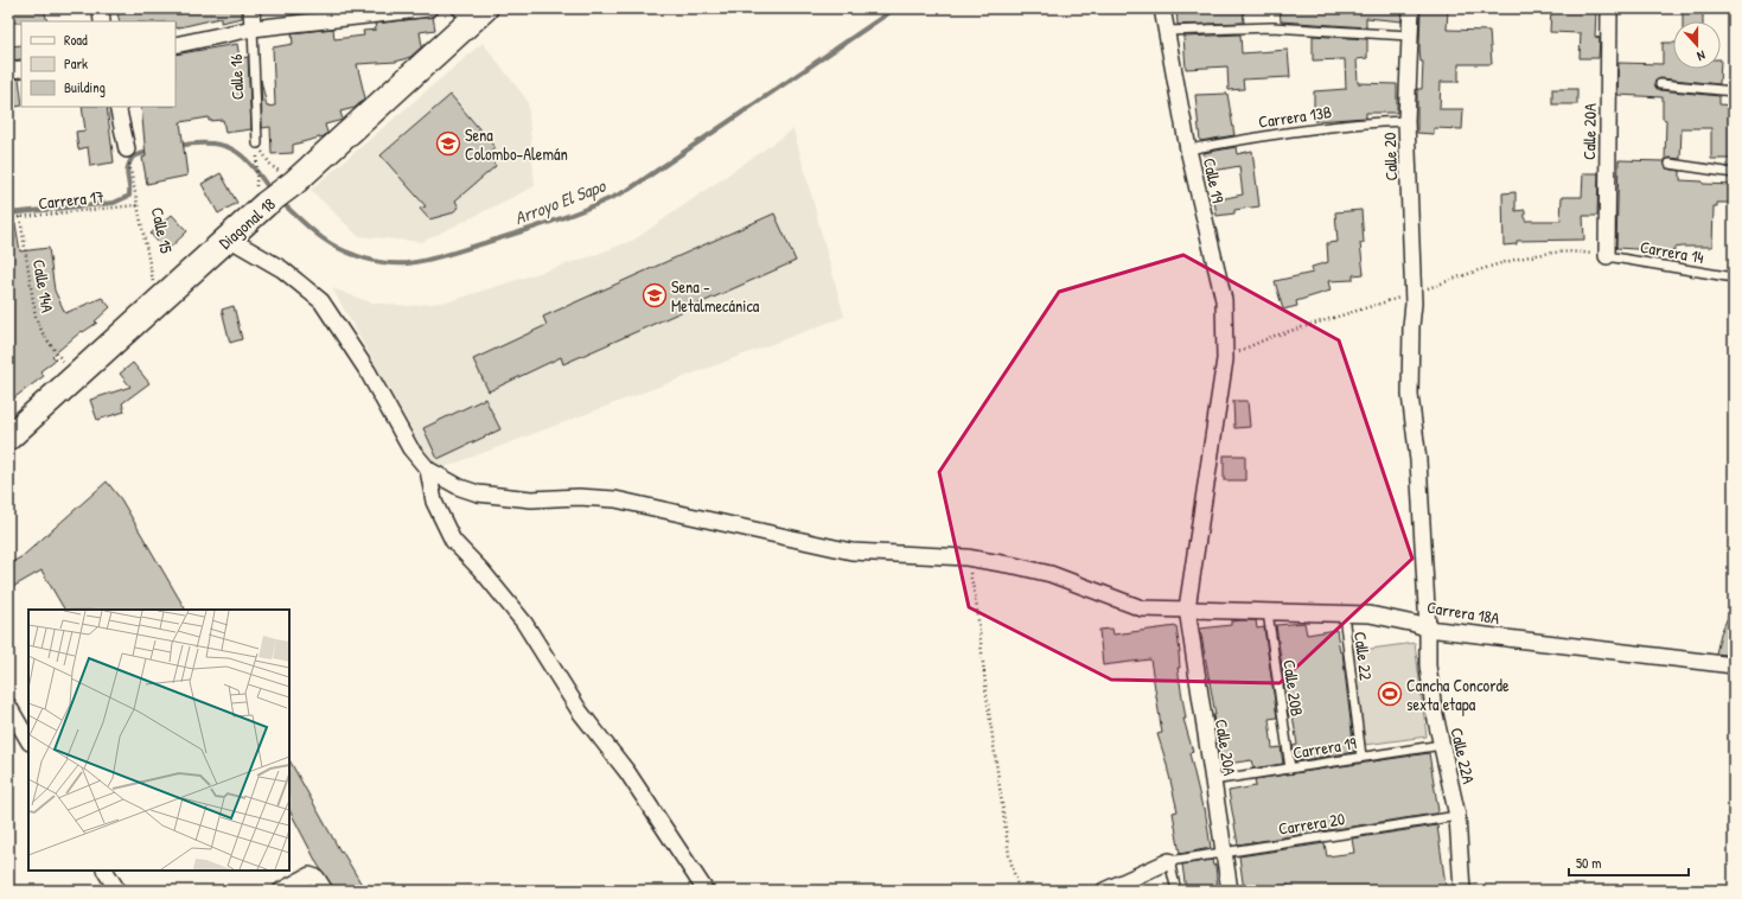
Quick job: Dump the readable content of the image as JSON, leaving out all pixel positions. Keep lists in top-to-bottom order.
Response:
{
  "streets": {
    "main road": ["Diagonal 18"],
    "street": [
      "Calle 16",
      "Calle 20A",
      "Calle 20",
      "Calle 19",
      "Carrera 18A",
      "Calle 22A"
    ],
    "lane": [
      "Carrera 13B",
      "Carrera 14",
      "Calle 22",
      "Calle 20B",
      "Carrera 19",
      "Carrera 20"
    ],
    "path": ["Carrera 17", "Calle 15", "Calle 14A"]
  },
  "crossings": [
    ["Carrera 13B", "Calle 20"],
    ["Carrera 13B", "Calle 19"],
    ["Calle 20A", "Calle 19"],
    ["Calle 20A", "Carrera 14"],
    ["Calle 20A", "Carrera 18A"],
    ["Calle 20A", "Carrera 19"],
    ["Calle 20A", "Carrera 20"],
    ["Calle 20", "Carrera 18A"],
    ["Calle 20", "Calle 22A"],
    ["Calle 19", "Carrera 18A"],
    ["Carrera 17", "Calle 15"],
    ["Carrera 17", "Calle 14A"],
    ["Diagonal 18", "Calle 15"],
    ["Diagonal 18", "Calle 14A"],
    ["Carrera 18A", "Calle 22"],
    ["Carrera 18A", "Calle 20B"],
    ["Carrera 18A", "Calle 22A"],
    ["Calle 22", "Carrera 19"],
    ["Calle 20B", "Carrera 19"],
    ["Carrera 19", "Calle 22A"],
    ["Calle 22A", "Carrera 20"]
  ],
  "water": ["Arroyo El Sapo"],
  "places": {
    "school or university": ["Sena Colombo-Alemán", "Sena - Metalmecánica"],
    "sports": ["Cancha Concorde sexta etapa"]
  },
  "legend": ["Road", "Park", "Building"],
  "scale_bar": "50 m",
  "north": "bottom"
}
